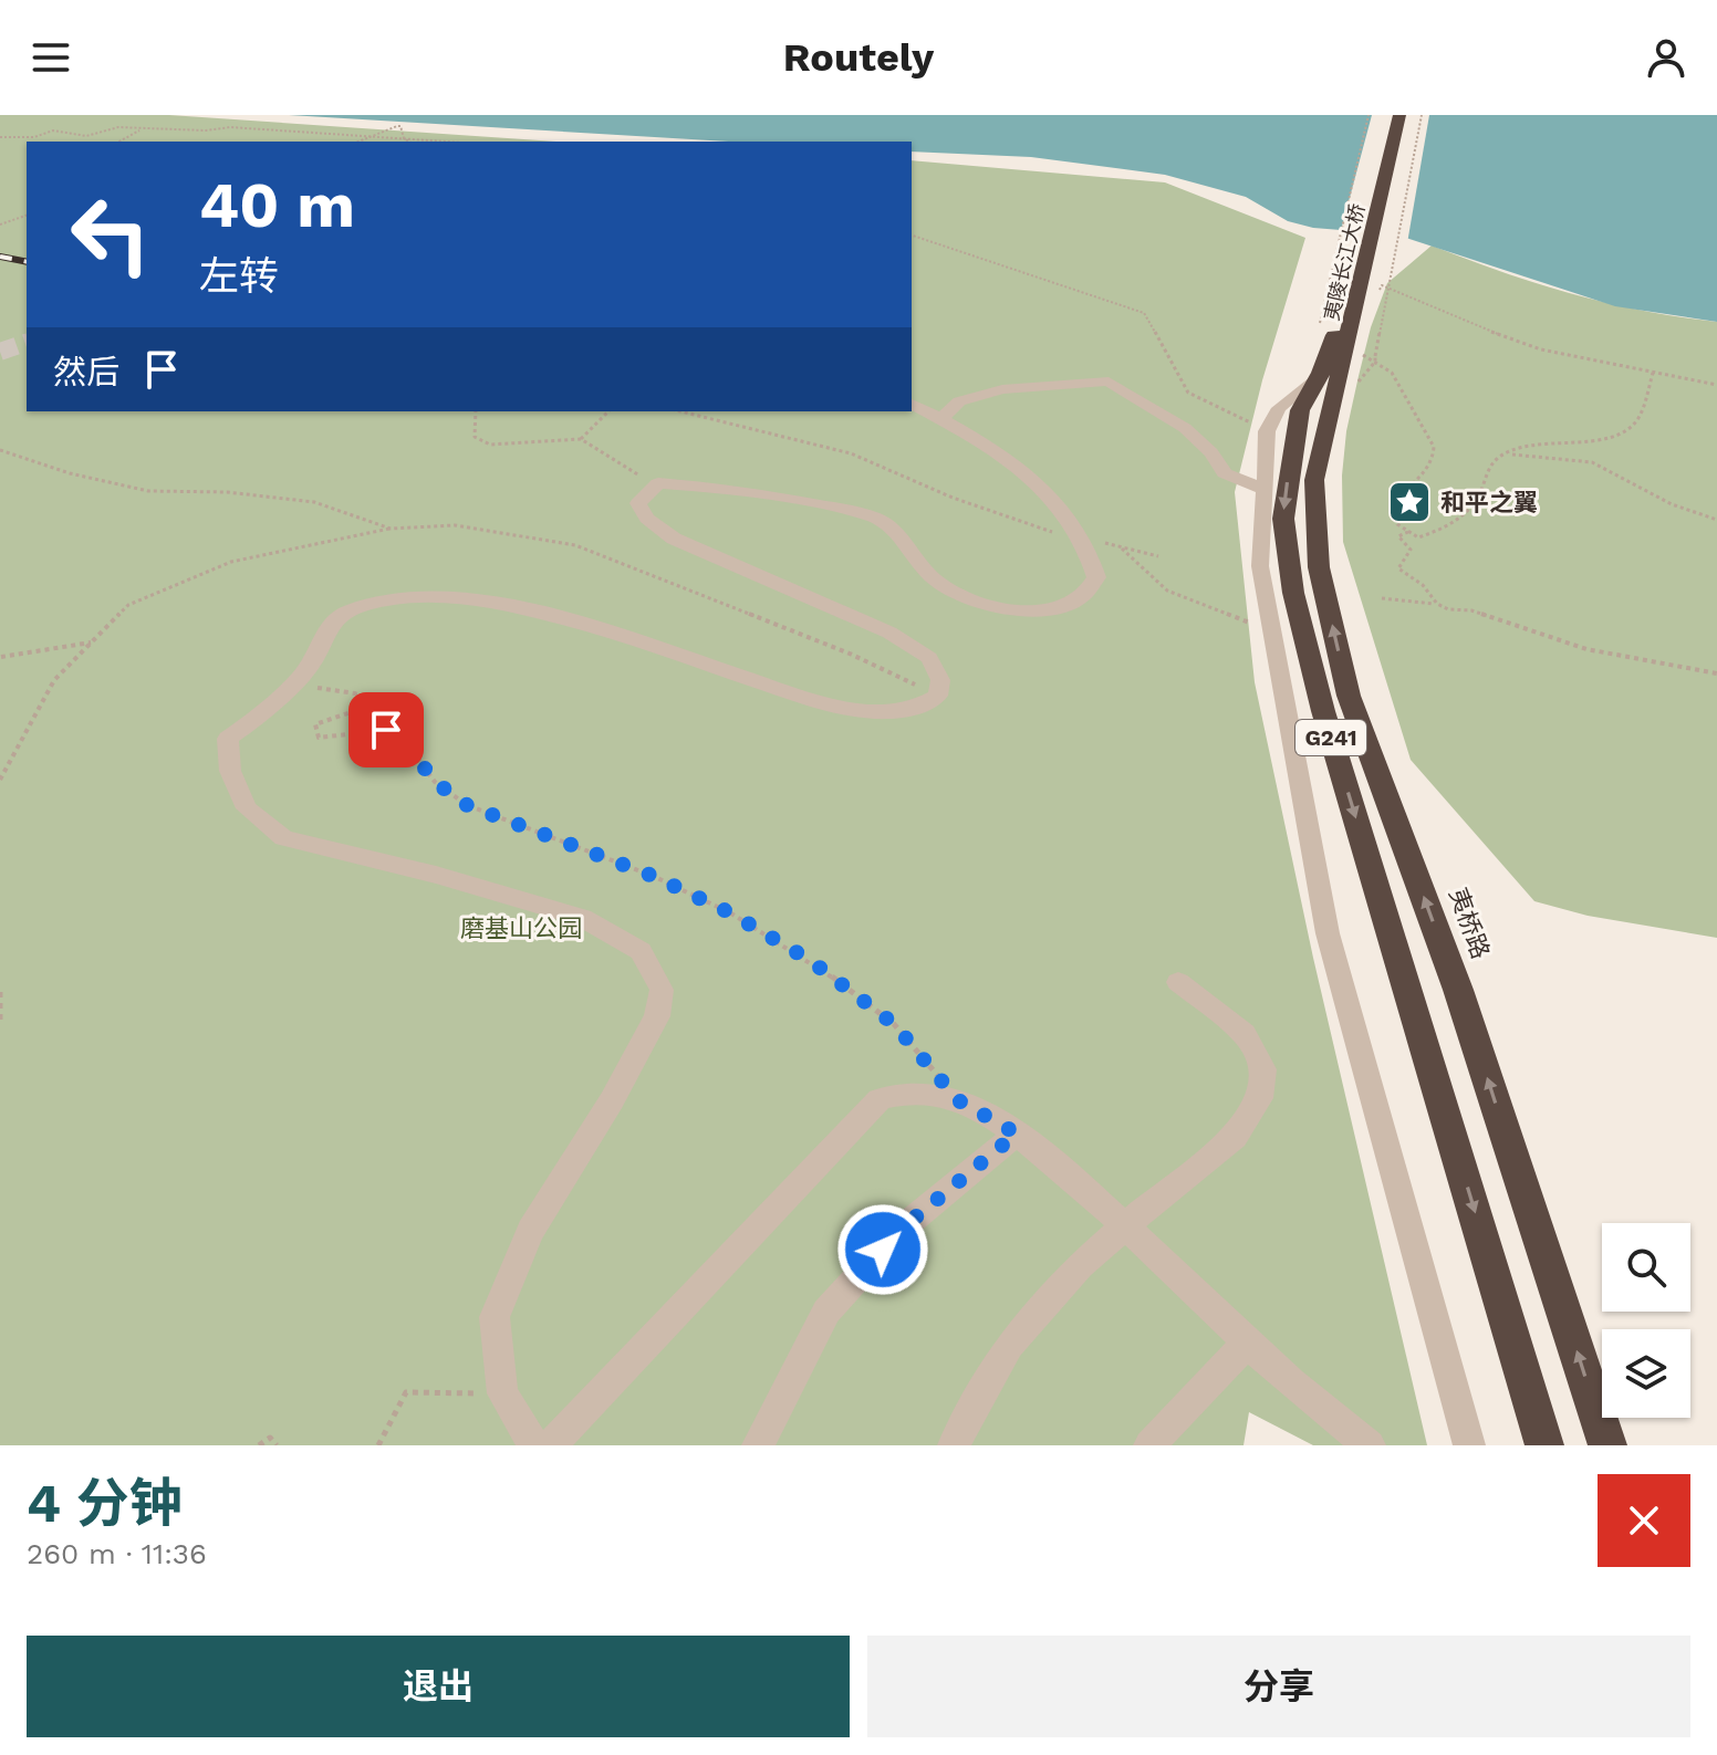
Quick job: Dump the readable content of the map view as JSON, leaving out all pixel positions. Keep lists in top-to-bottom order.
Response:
{
  "streets": {
    "highway": ["夷陵长江大桥", "G241", "夷桥路"]
  },
  "crossings": [
    ["夷陵长江大桥", "G241"],
    ["夷陵长江大桥", "夷桥路"],
    ["G241", "夷桥路"]
  ],
  "parks": ["磨基山公园"],
  "places": {
    "place": ["和平之翼"]
  },
  "page": {
    "header": "Routely",
    "turn": ["40 m", "左转"],
    "then": "然后",
    "heading": ["4 分钟", "260 m · 11:36"],
    "buttons": ["退出", "分享"]
  }
}
